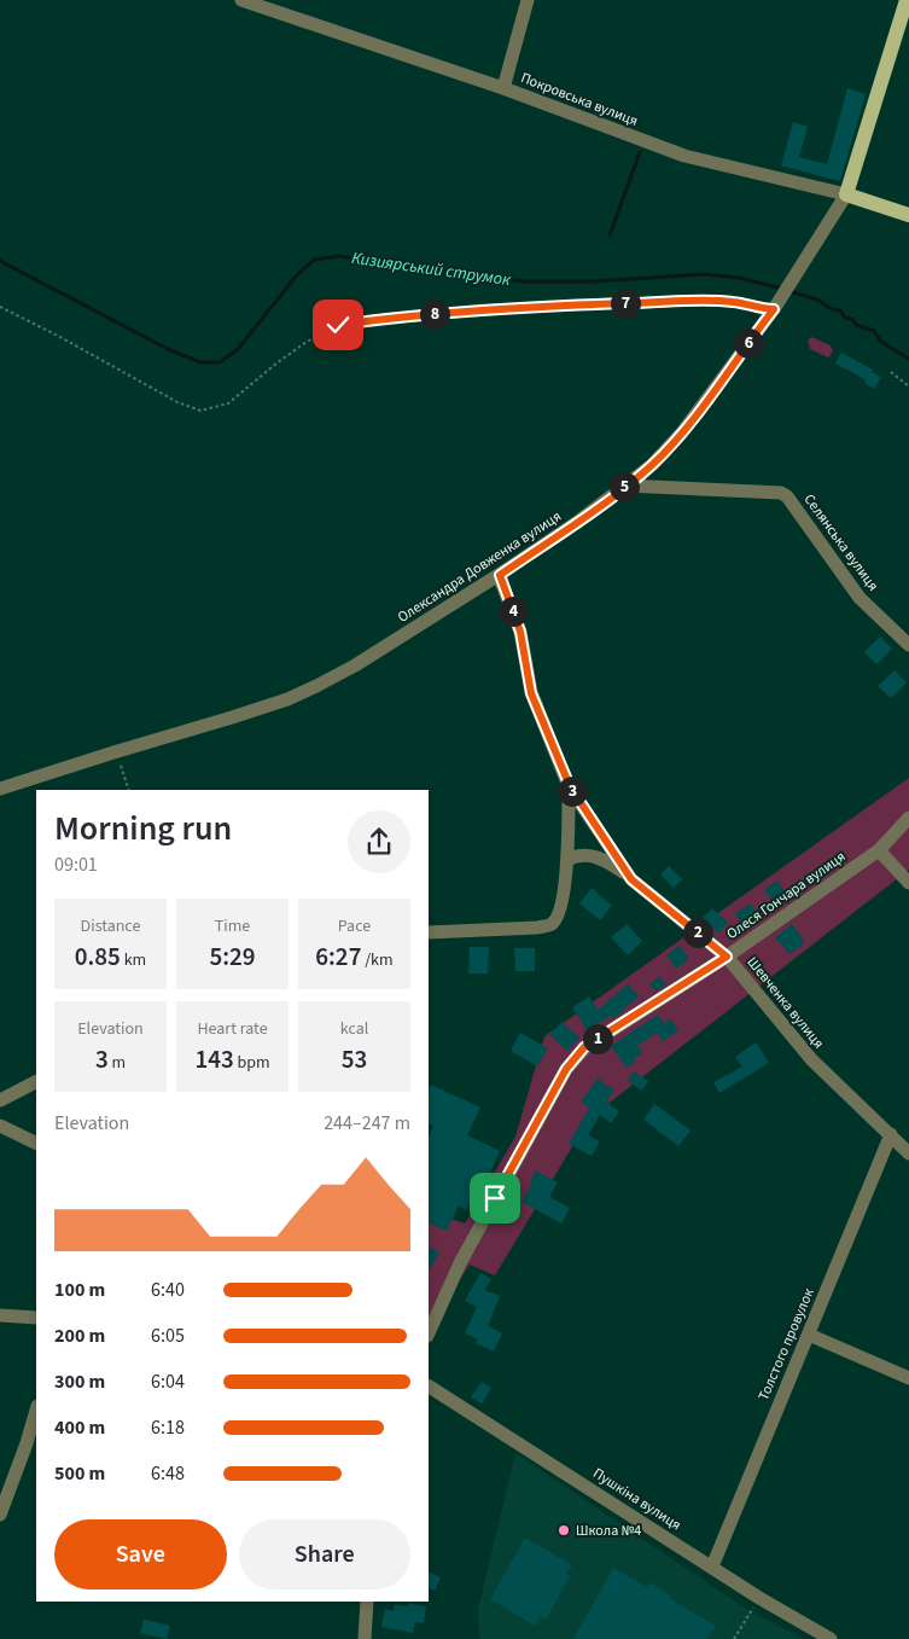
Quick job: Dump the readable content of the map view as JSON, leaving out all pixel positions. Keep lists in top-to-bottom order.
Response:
{
  "streets": {
    "main road": ["Покровська вулиця"],
    "street": [
      "Селянська вулиця",
      "Олександра Довженка вулиця",
      "Олеся Гончара вулиця",
      "Шевченка вулиця",
      "Толстого провулок",
      "Пушкіна вулиця"
    ]
  },
  "crossings": [
    ["Покровська вулиця", "Олександра Довженка вулиця"],
    ["Селянська вулиця", "Олександра Довженка вулиця"],
    ["Олександра Довженка вулиця", "Шевченка вулиця"],
    ["Олеся Гончара вулиця", "Шевченка вулиця"],
    ["Шевченка вулиця", "Толстого провулок"],
    ["Толстого провулок", "Пушкіна вулиця"]
  ],
  "water": ["Кизиярський струмок"],
  "places": ["Школа №4"],
  "page": {
    "pins": [
      "7",
      "8",
      "6",
      "5",
      "4",
      "3",
      "2",
      "1"
    ],
    "heading": ["Morning run", "09:01"],
    "stats": [
      ["Distance", "0.85 km"],
      ["Time", "5:29"],
      ["Pace", "6:27 /km"],
      ["Elevation", "3 m"],
      ["Heart rate", "143 bpm"],
      ["kcal", "53"]
    ],
    "chart": ["Elevation", "244–247 m"],
    "list": [
      {
        "name": "100 m",
        "note": "6:40"
      },
      {
        "name": "200 m",
        "note": "6:05"
      },
      {
        "name": "300 m",
        "note": "6:04"
      },
      {
        "name": "400 m",
        "note": "6:18"
      },
      {
        "name": "500 m",
        "note": "6:48"
      }
    ],
    "buttons": ["Save", "Share"]
  }
}
